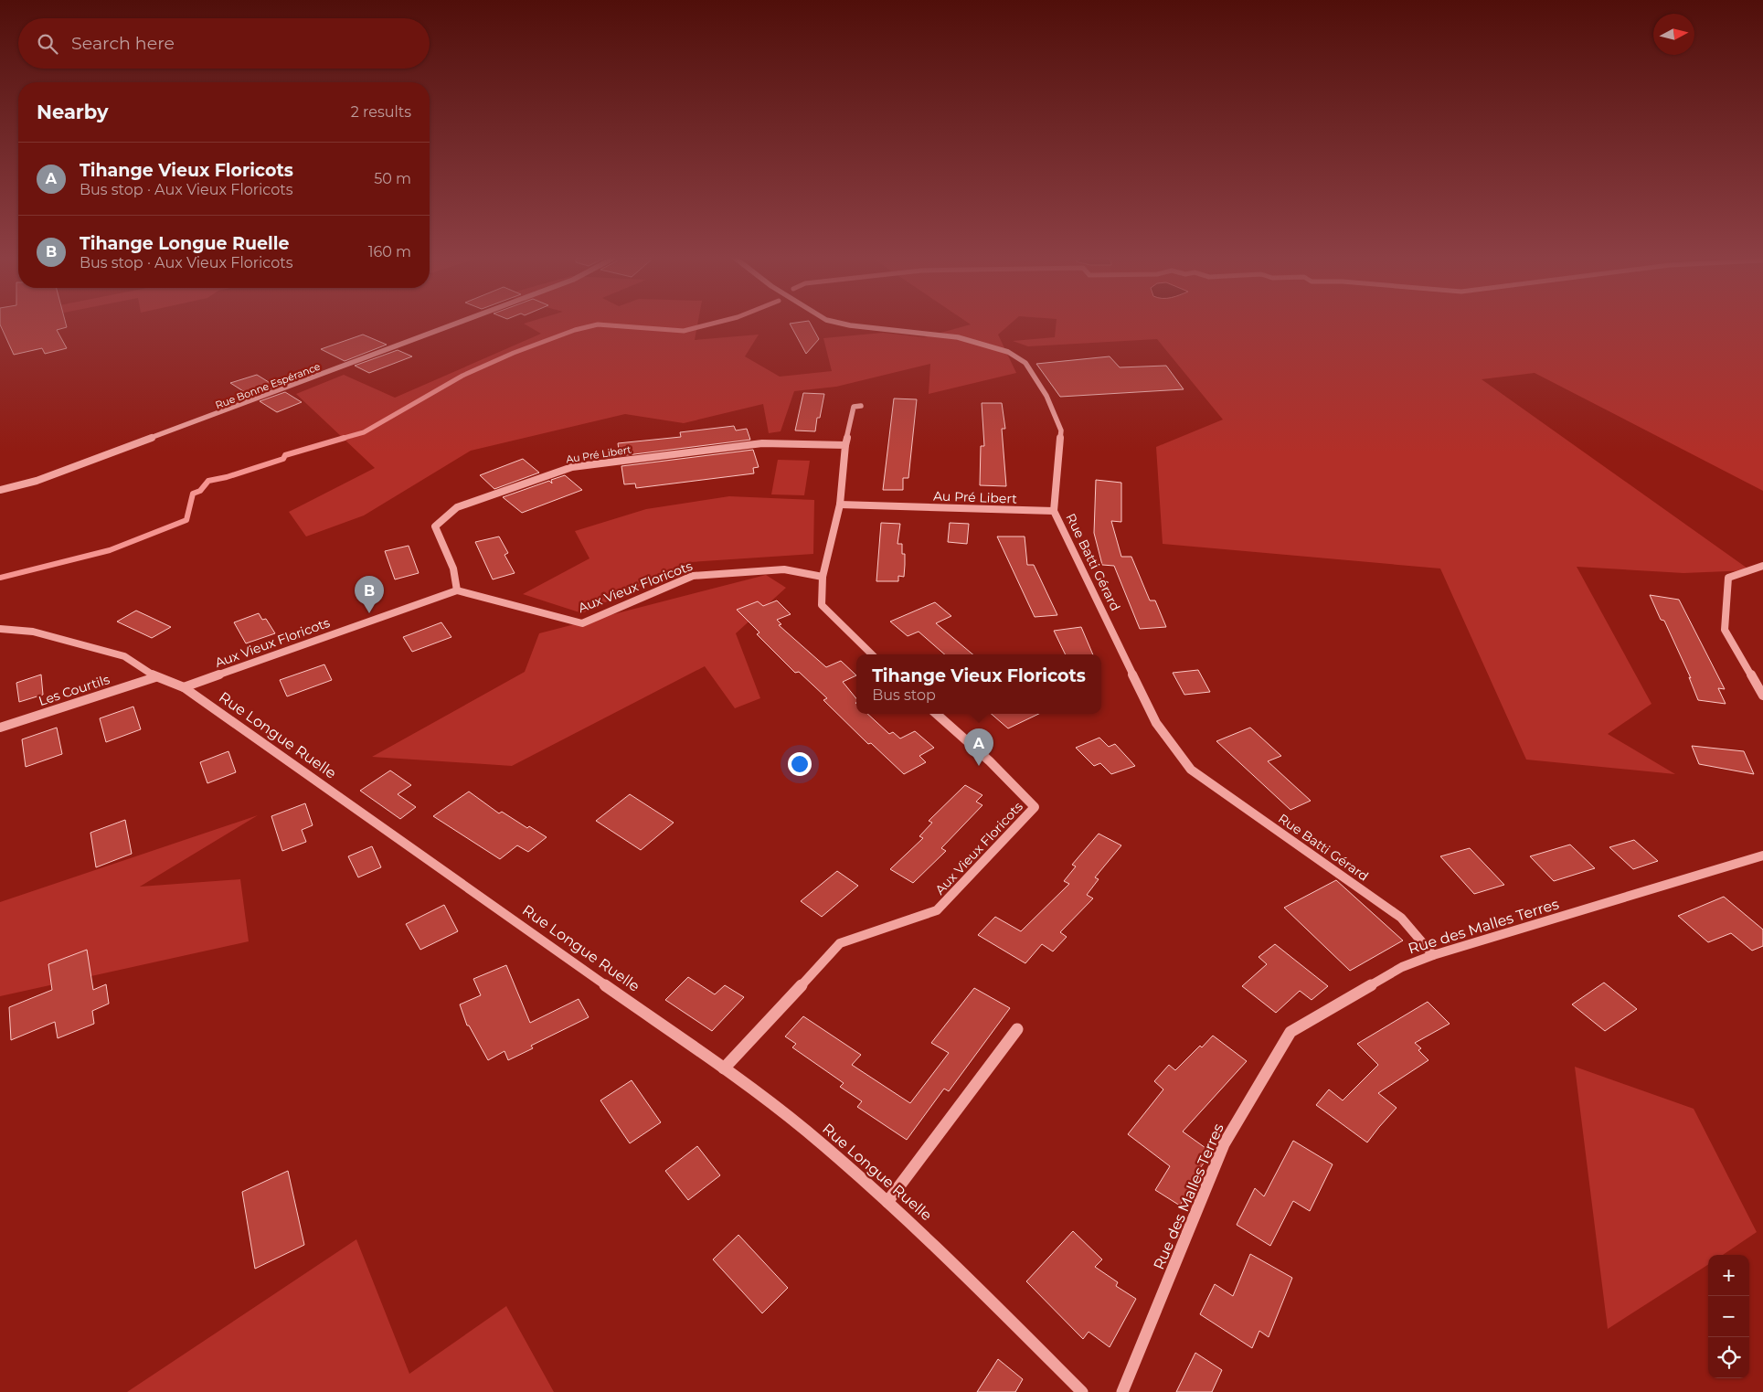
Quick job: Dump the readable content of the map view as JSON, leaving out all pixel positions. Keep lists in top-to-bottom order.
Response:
{
  "streets": {
    "street": [
      "Rue Bonne Espérance",
      "Au Pré Libert",
      "Rue Batti Gérard",
      "Aux Vieux Floricots",
      "Les Courtils",
      "Rue Longue Ruelle",
      "Rue des Malles Terres"
    ]
  },
  "crossings": [
    ["Au Pré Libert", "Rue Batti Gérard"],
    ["Au Pré Libert", "Aux Vieux Floricots"],
    ["Rue Batti Gérard", "Rue des Malles Terres"],
    ["Aux Vieux Floricots", "Rue Longue Ruelle"],
    ["Les Courtils", "Rue Longue Ruelle"]
  ],
  "north": "right",
  "page": {
    "search": "Search here",
    "heading": ["Nearby", "2 results"],
    "list": [
      {
        "mark": "A",
        "name": "Tihange Vieux Floricots",
        "note": "Bus stop · Aux Vieux Floricots",
        "value": "50 m"
      },
      {
        "mark": "B",
        "name": "Tihange Longue Ruelle",
        "note": "Bus stop · Aux Vieux Floricots",
        "value": "160 m"
      }
    ],
    "pins": ["B", "A"],
    "popup": ["Tihange Vieux Floricots", "Bus stop"],
    "map_buttons": ["+", "−"]
  }
}
